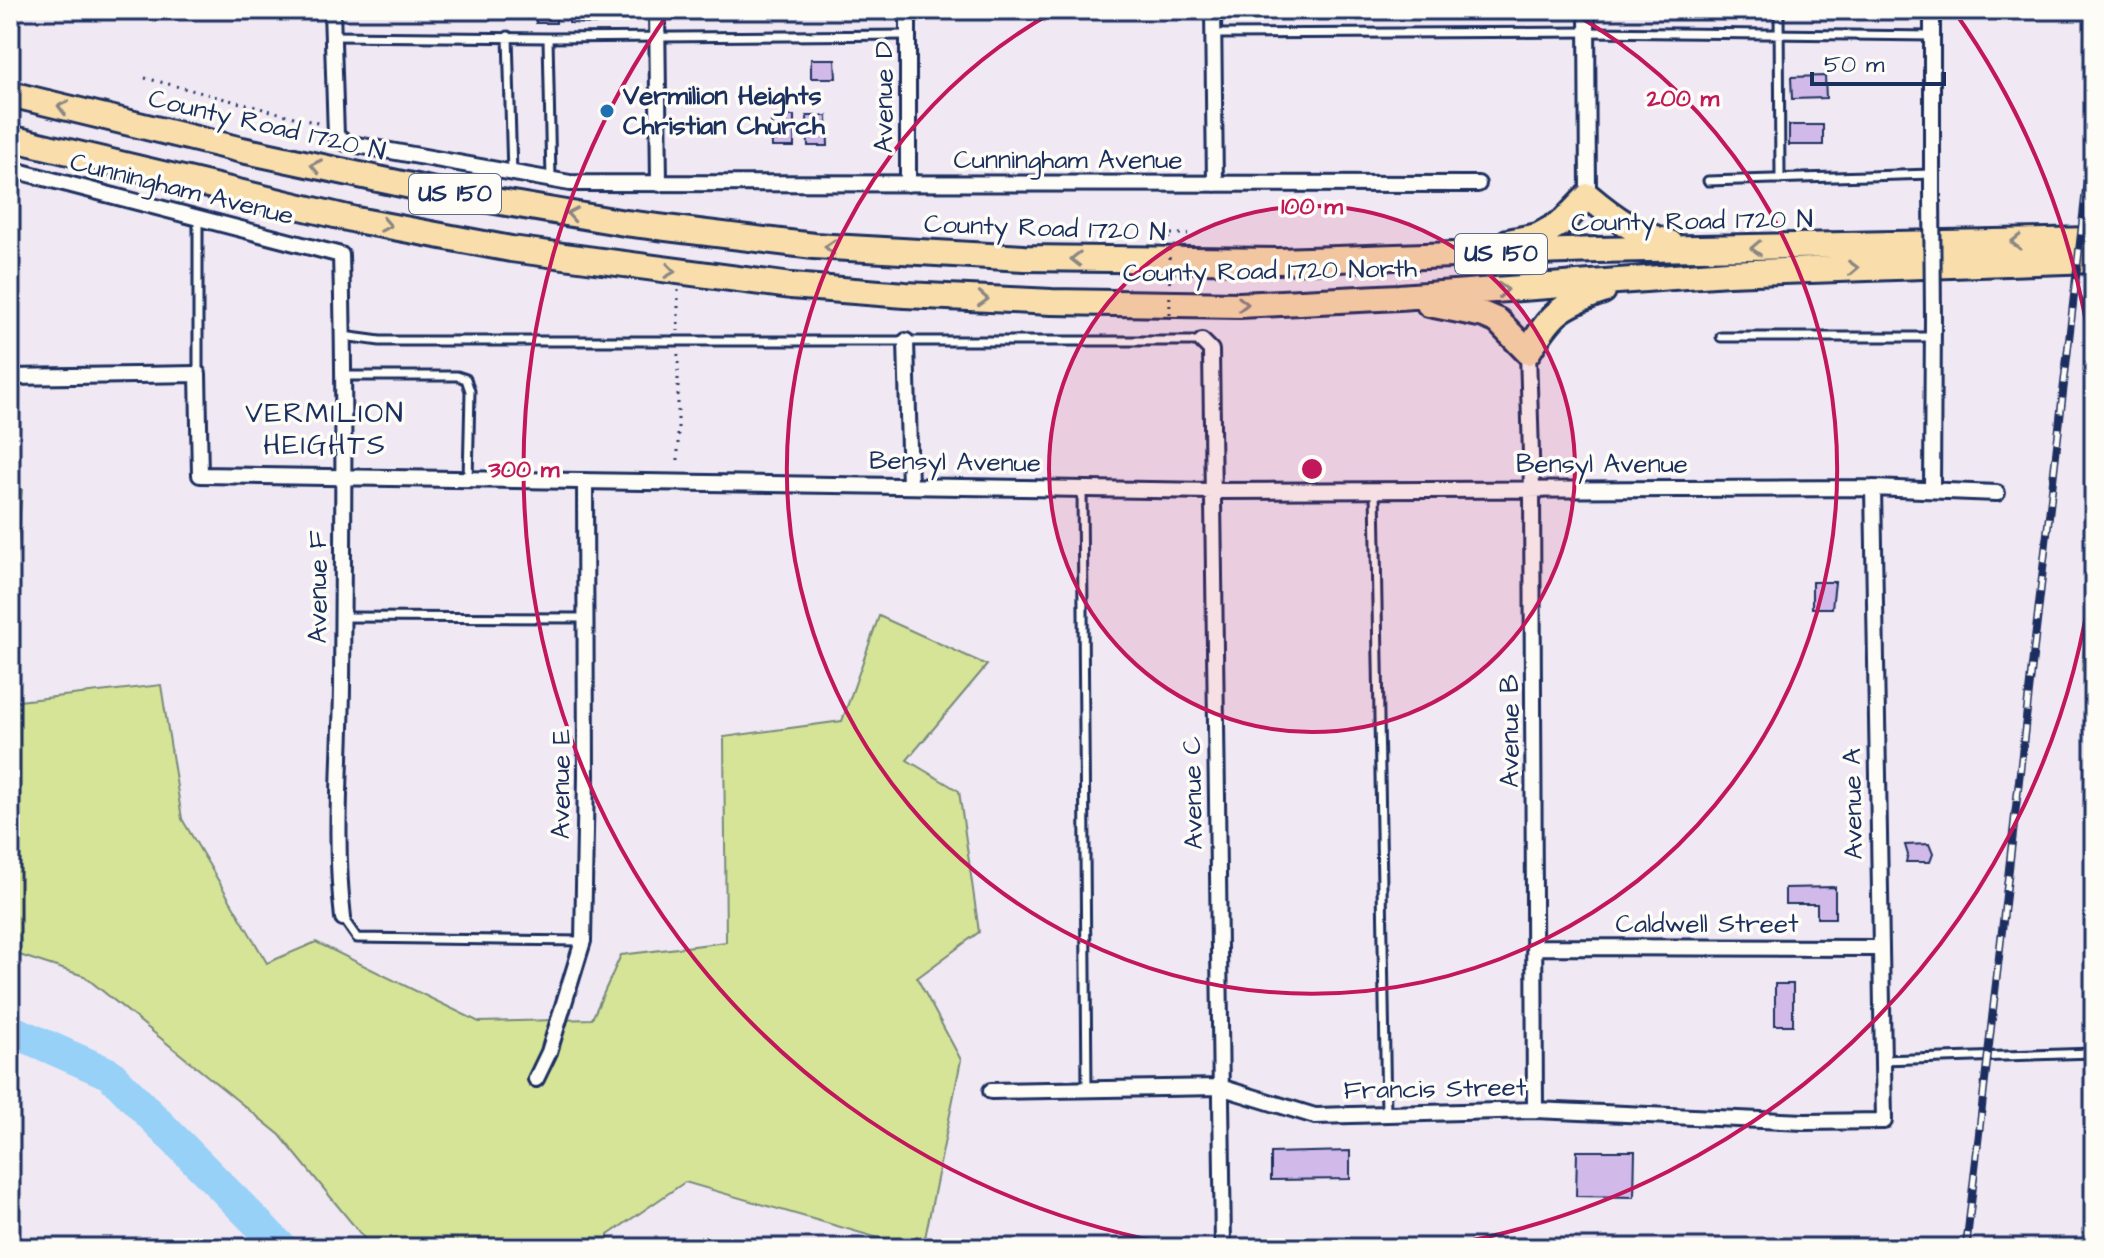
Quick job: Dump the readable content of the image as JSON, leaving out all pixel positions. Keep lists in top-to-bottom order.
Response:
{
  "streets": {
    "main road": ["County Road 1720 N", "US 150", "County Road 1720 North"],
    "street": [
      "Avenue D",
      "Cunningham Avenue",
      "Bensyl Avenue",
      "Avenue F",
      "Avenue B",
      "Avenue E",
      "Avenue C",
      "Avenue A",
      "Caldwell Street",
      "Francis Street"
    ]
  },
  "crossings": [
    ["Avenue D", "Cunningham Avenue"],
    ["County Road 1720 N", "County Road 1720 North"],
    ["Cunningham Avenue", "Avenue F"],
    ["Bensyl Avenue", "Avenue F"],
    ["Bensyl Avenue", "Avenue B"],
    ["Bensyl Avenue", "Avenue E"],
    ["Bensyl Avenue", "Avenue C"],
    ["Bensyl Avenue", "Avenue A"],
    ["Avenue B", "Caldwell Street"],
    ["Avenue B", "Francis Street"],
    ["Avenue C", "Francis Street"],
    ["Avenue A", "Caldwell Street"],
    ["Avenue A", "Francis Street"]
  ],
  "one_way": ["County Road 1720 North"],
  "districts": ["VERMILION HEIGHTS"],
  "places": ["Vermilion Heights Christian Church"],
  "scale_bar": "50 m",
  "rings": ["200 m", "100 m", "300 m"]
}
